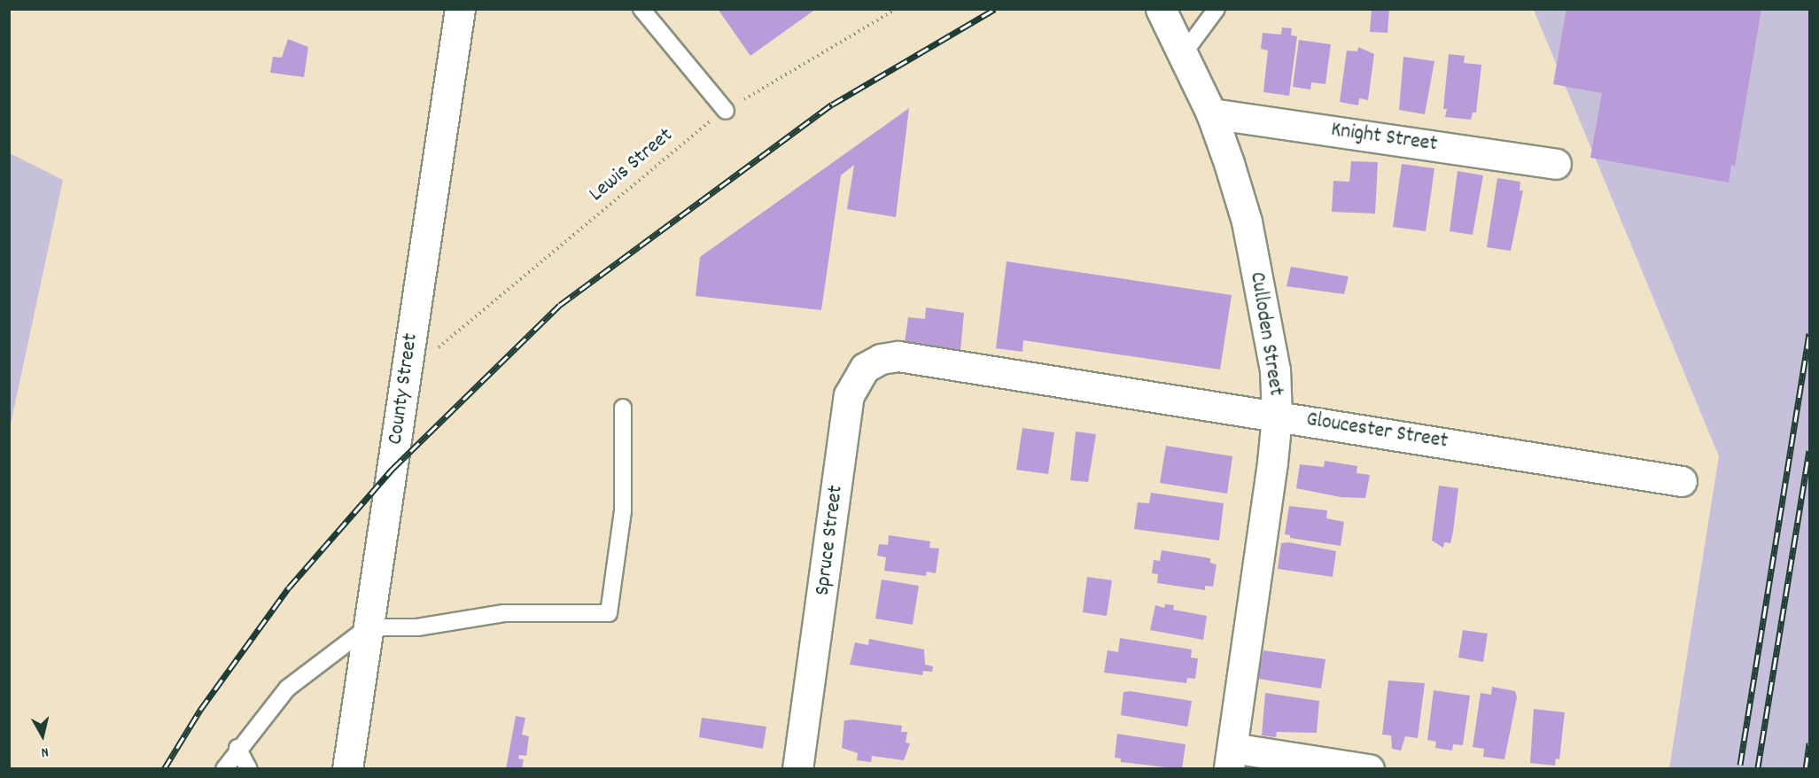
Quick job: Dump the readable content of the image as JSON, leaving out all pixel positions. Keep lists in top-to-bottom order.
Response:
{
  "streets": {
    "street": [
      "Knight Street",
      "Culloden Street",
      "County Street",
      "Gloucester Street",
      "Spruce Street"
    ],
    "path": ["Lewis Street"]
  },
  "crossings": [
    ["Knight Street", "Culloden Street"],
    ["Lewis Street", "County Street"],
    ["Culloden Street", "Gloucester Street"],
    ["Gloucester Street", "Spruce Street"]
  ],
  "north": "bottom"
}
